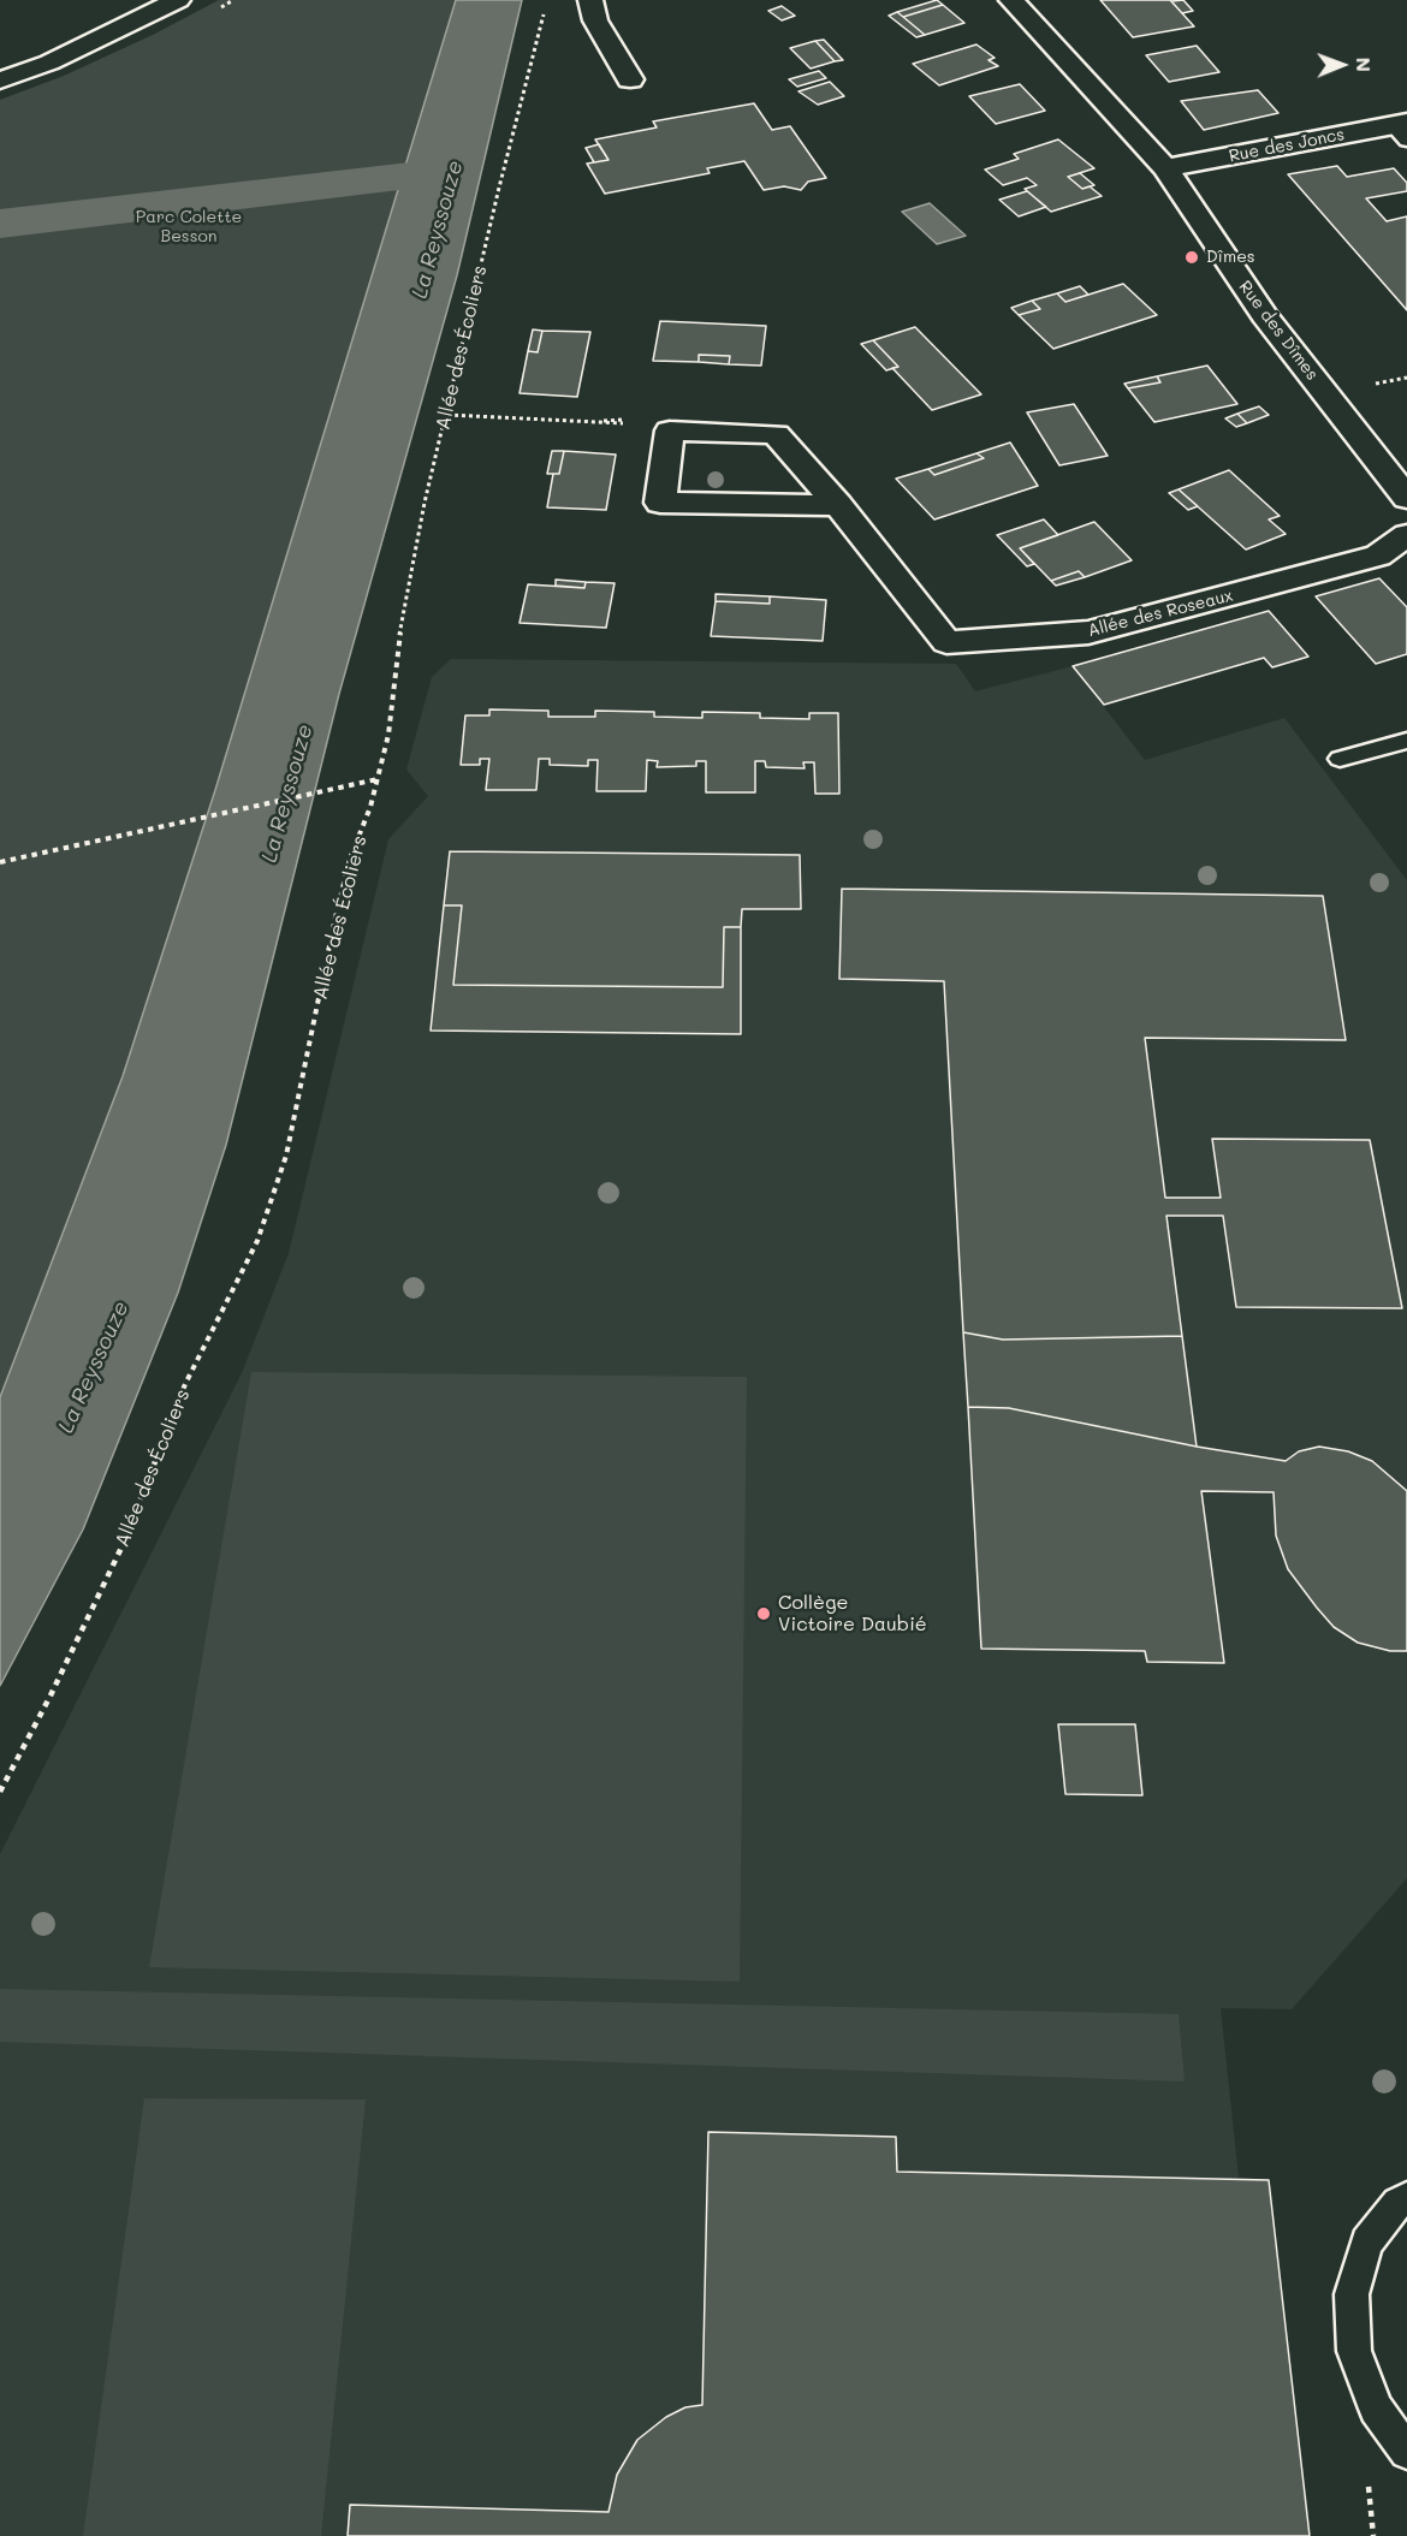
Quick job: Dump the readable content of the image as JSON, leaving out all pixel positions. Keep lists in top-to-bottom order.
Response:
{
  "streets": {
    "street": ["Rue des Joncs", "Rue des Dîmes", "Allée des Roseaux"],
    "path": ["Allée des Écoliers"]
  },
  "crossings": [
    ["Rue des Joncs", "Rue des Dîmes"]
  ],
  "water": ["La Reyssouze"],
  "parks": ["Parc Colette Besson"],
  "places": ["Dîmes", "Collège Victoire Daubié"],
  "north": "right"
}
